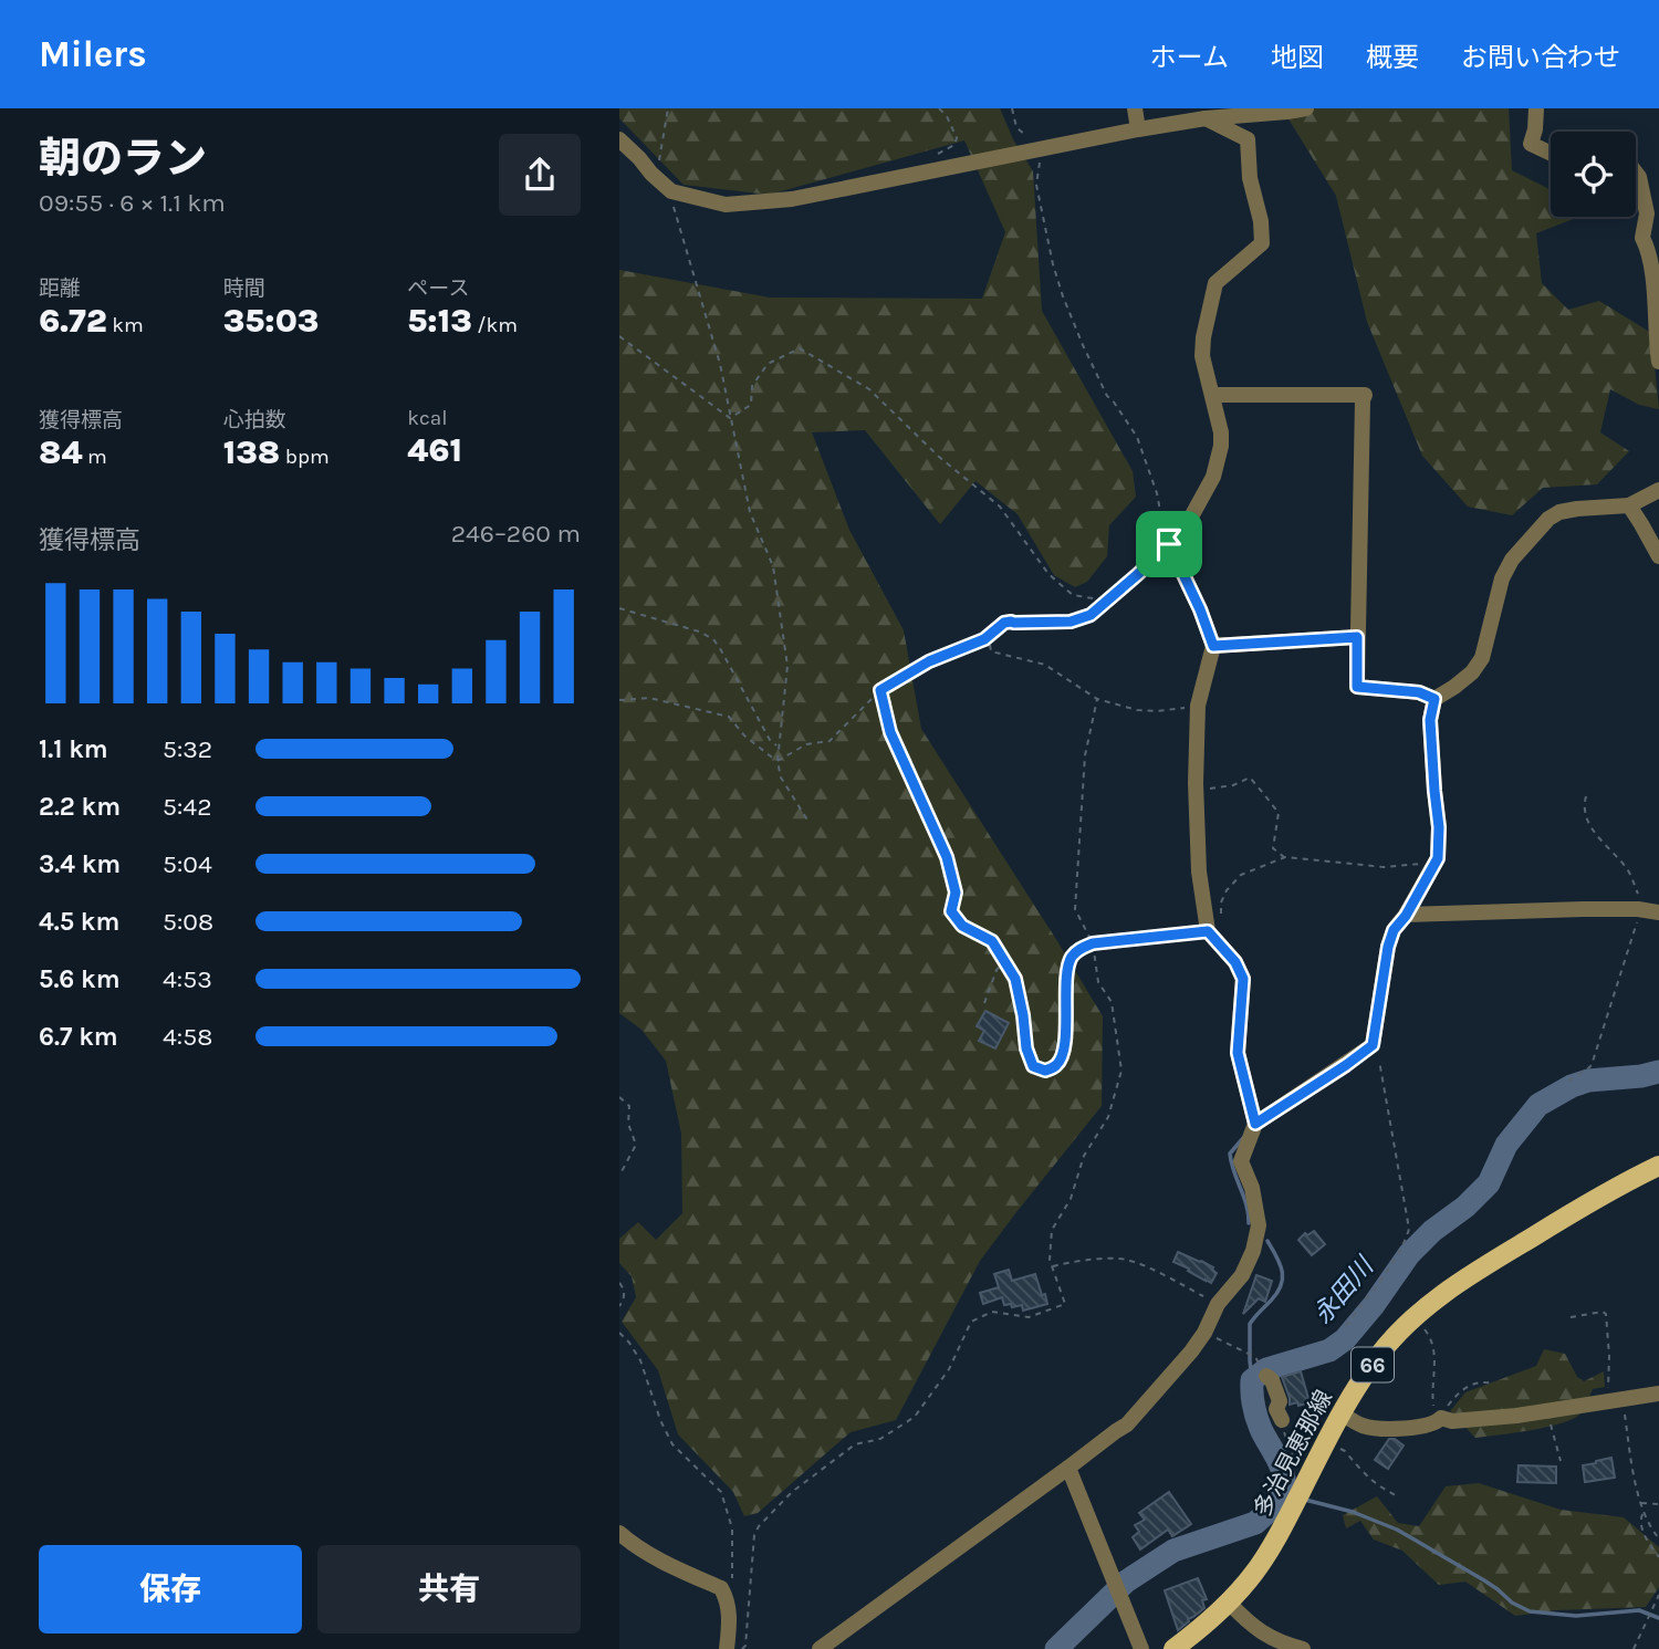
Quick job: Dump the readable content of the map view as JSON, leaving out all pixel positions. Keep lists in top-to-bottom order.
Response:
{
  "streets": {
    "main road": ["66", "多治見恵那線"]
  },
  "water": ["永田川"],
  "page": {
    "header": "Milers",
    "nav": [
      "ホーム",
      "地図",
      "概要",
      "お問い合わせ"
    ],
    "heading": ["朝のラン", "09:55 · 6 × 1.1 km"],
    "stats": [
      ["距離", "6.72 km"],
      ["時間", "35:03"],
      ["ペース", "5:13 /km"],
      ["獲得標高", "84 m"],
      ["心拍数", "138 bpm"],
      ["kcal", "461"]
    ],
    "chart": ["獲得標高", "246–260 m"],
    "list": [
      {
        "name": "1.1 km",
        "note": "5:32"
      },
      {
        "name": "2.2 km",
        "note": "5:42"
      },
      {
        "name": "3.4 km",
        "note": "5:04"
      },
      {
        "name": "4.5 km",
        "note": "5:08"
      },
      {
        "name": "5.6 km",
        "note": "4:53"
      },
      {
        "name": "6.7 km",
        "note": "4:58"
      }
    ],
    "buttons": ["保存", "共有"]
  }
}
